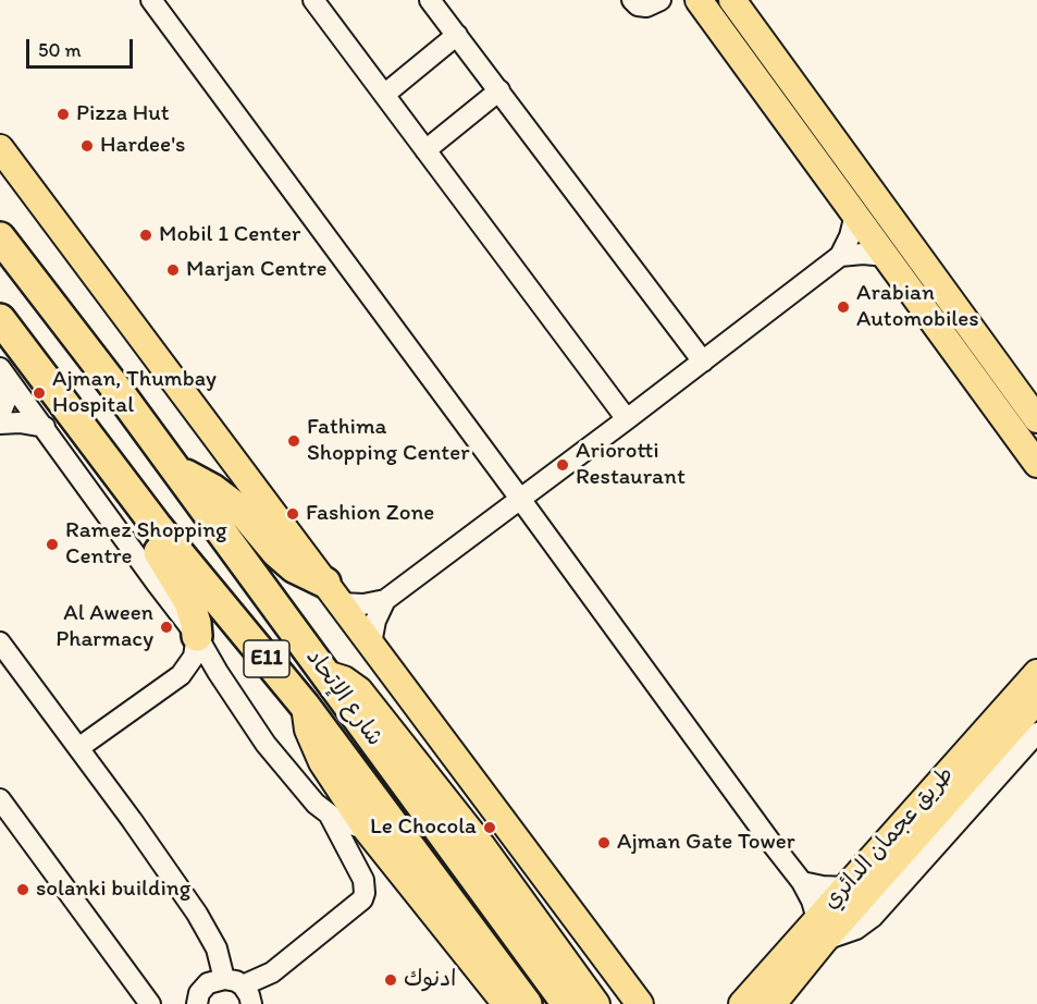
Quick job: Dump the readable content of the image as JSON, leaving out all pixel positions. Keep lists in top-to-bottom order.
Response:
{
  "streets": {
    "highway": ["E11", "شارع الإتحاد"],
    "main road": ["طريق عجمان الدائري"]
  },
  "places": [
    "Pizza Hut",
    "Hardee's",
    "Mobil 1 Center",
    "Marjan Centre",
    "Arabian Automobiles",
    "Ajman, Thumbay Hospital",
    "Fathima Shopping Center",
    "Ariorotti Restaurant",
    "Fashion Zone",
    "Ramez Shopping Centre",
    "Al Aween Pharmacy",
    "Le Chocola",
    "Ajman Gate Tower",
    "solanki building",
    "ادنوك"
  ],
  "scale_bar": "50 m"
}
